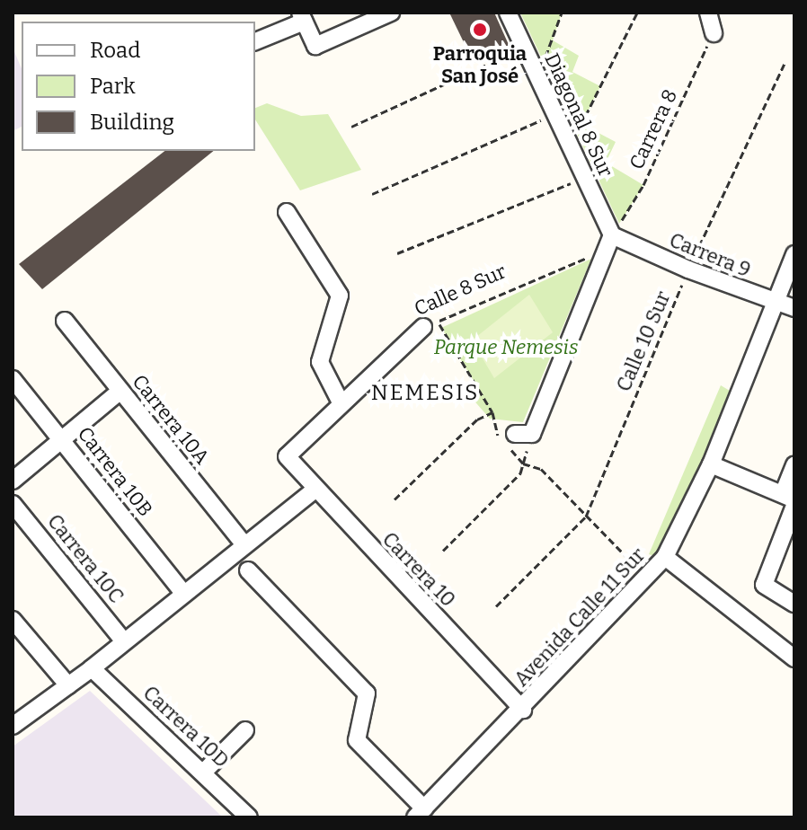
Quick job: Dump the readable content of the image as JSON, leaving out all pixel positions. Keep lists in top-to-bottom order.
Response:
{
  "streets": {
    "street": [
      "Diagonal 8 Sur",
      "Carrera 9",
      "Calle 8 Sur",
      "Carrera 10A",
      "Carrera 10B",
      "Carrera 10C",
      "Carrera 10",
      "Avenida Calle 11 Sur",
      "Carrera 10D"
    ],
    "path": ["Carrera 8", "Calle 10 Sur"]
  },
  "crossings": [
    ["Diagonal 8 Sur", "Carrera 8"],
    ["Diagonal 8 Sur", "Carrera 9"],
    ["Diagonal 8 Sur", "Calle 8 Sur"],
    ["Carrera 8", "Carrera 9"],
    ["Carrera 8", "Calle 8 Sur"],
    ["Carrera 9", "Calle 8 Sur"],
    ["Carrera 9", "Calle 10 Sur"],
    ["Carrera 9", "Avenida Calle 11 Sur"],
    ["Calle 8 Sur", "Carrera 10"],
    ["Carrera 10", "Avenida Calle 11 Sur"]
  ],
  "districts": ["NEMESIS"],
  "parks": ["Parque Nemesis"],
  "places": ["Parroquia San José"],
  "legend": ["Road", "Park", "Building"]
}
